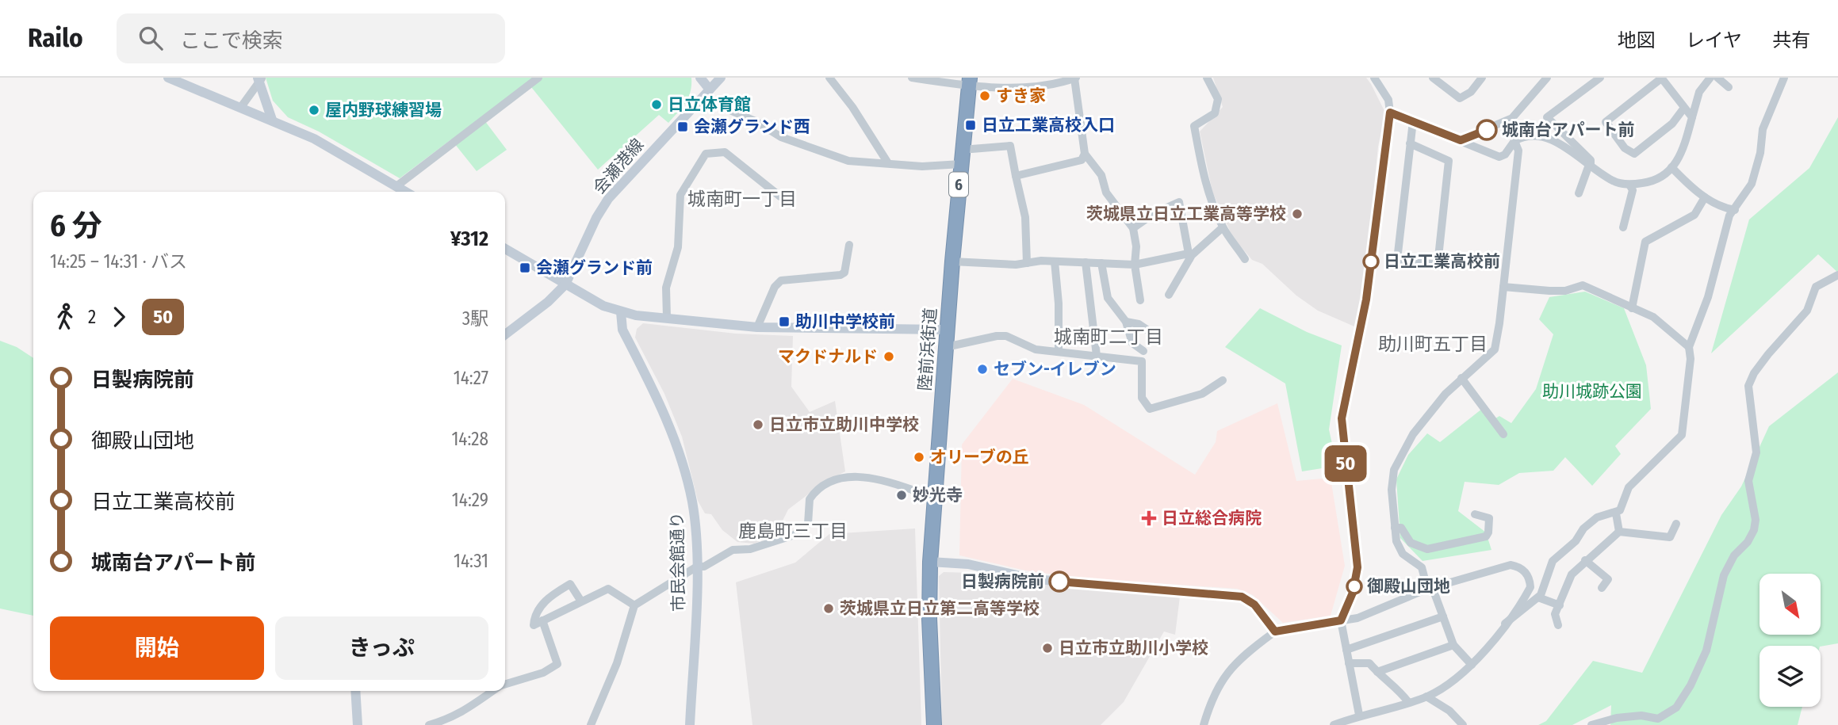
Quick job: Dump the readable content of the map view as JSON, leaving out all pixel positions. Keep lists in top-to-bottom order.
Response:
{
  "streets": {
    "highway": ["6", "陸前浜街道"],
    "street": ["会瀬港線", "市民会館通り"]
  },
  "districts": [
    "城南町一丁目",
    "城南町二丁目",
    "助川町五丁目",
    "鹿島町三丁目"
  ],
  "parks": ["助川城跡公園"],
  "places": {
    "other": [
      "すき家",
      "日立体育館",
      "屋内野球練習場",
      "城南台アパート前",
      "茨城県立日立工業高等学校",
      "日立工業高校前",
      "マクドナルド",
      "セブン-イレブン",
      "日立市立助川中学校",
      "オリーブの丘",
      "妙光寺",
      "日製病院前",
      "御殿山団地",
      "茨城県立日立第二高等学校",
      "日立市立助川小学校"
    ],
    "transit": [
      "日立工業高校入口",
      "会瀬グランド西",
      "会瀬グランド前",
      "助川中学校前"
    ],
    "health": ["日立総合病院"]
  },
  "lines": ["bus line 50"],
  "north": "bottom right",
  "page": {
    "header": "Railo",
    "search": "ここで検索",
    "nav": ["地図", "レイヤ", "共有"],
    "on_map": "50",
    "heading": ["6 分", "14:25 – 14:31 · バス", "¥312"],
    "legs": ["2", "50", "3駅"],
    "list": [
      {
        "name": "日製病院前",
        "value": "14:27"
      },
      {
        "name": "御殿山団地",
        "value": "14:28"
      },
      {
        "name": "日立工業高校前",
        "value": "14:29"
      },
      {
        "name": "城南台アパート前",
        "value": "14:31"
      }
    ],
    "buttons": ["開始", "きっぷ"]
  }
}
